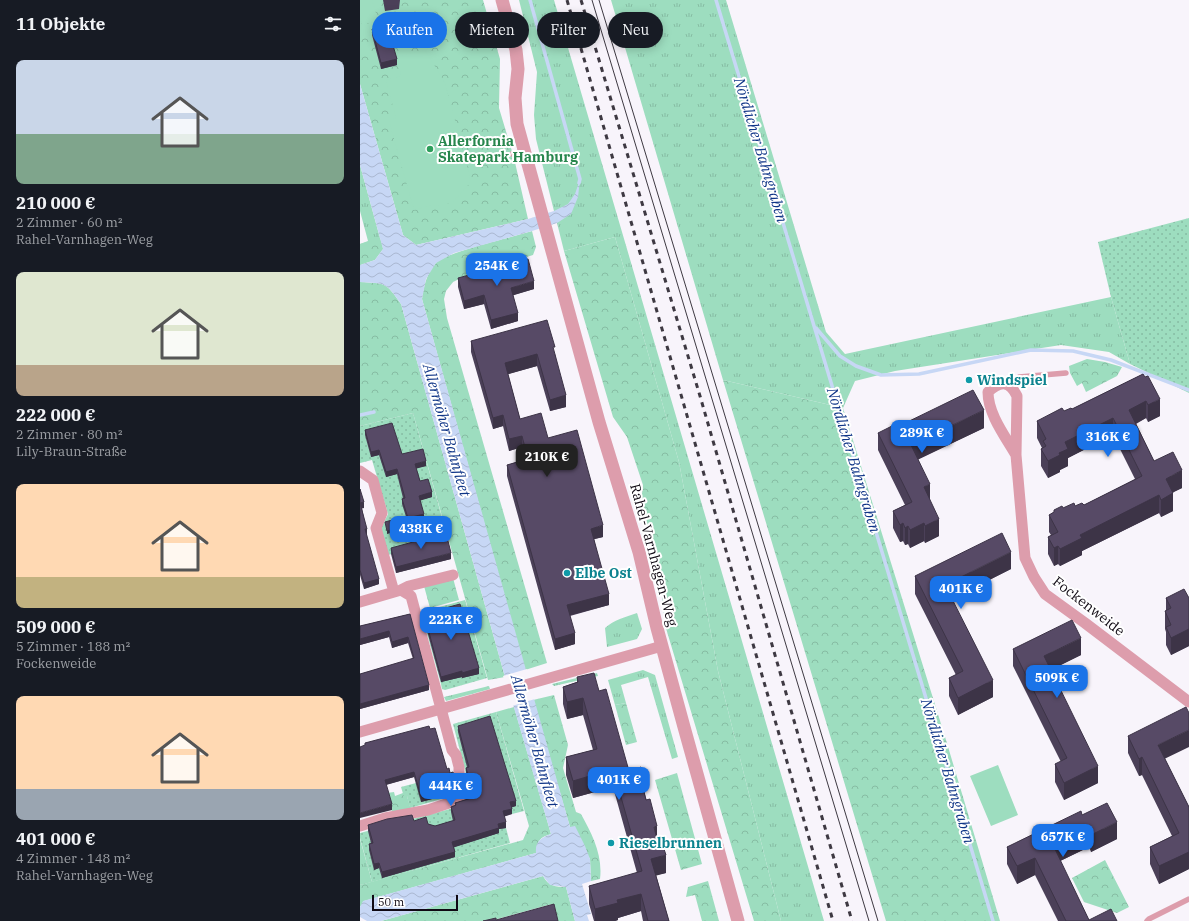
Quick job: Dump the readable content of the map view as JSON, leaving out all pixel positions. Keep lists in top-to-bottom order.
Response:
{
  "streets": {
    "street": ["Rahel-Varnhagen-Weg", "Fockenweide"]
  },
  "water": ["Nördlicher Bahngraben", "Allermöher Bahnfleet"],
  "places": [
    "Allerfornia Skatepark Hamburg",
    "Windspiel",
    "Elbe Ost",
    "Rieselbrunnen"
  ],
  "scale_bar": "50 m",
  "page": {
    "heading": "11 Objekte",
    "chip": [
      "Kaufen",
      "Mieten",
      "Filter",
      "Neu"
    ],
    "list": [
      {
        "name": "210 000 €",
        "note": "2 Zimmer · 60 m² · Rahel-Varnhagen-Weg"
      },
      {
        "name": "222 000 €",
        "note": "2 Zimmer · 80 m² · Lily-Braun-Straße"
      },
      {
        "name": "509 000 €",
        "note": "5 Zimmer · 188 m² · Fockenweide"
      },
      {
        "name": "401 000 €",
        "note": "4 Zimmer · 148 m² · Rahel-Varnhagen-Weg"
      }
    ],
    "price": [
      "254K €",
      "289K €",
      "316K €",
      "210K €",
      "438K €",
      "401K €",
      "222K €",
      "509K €",
      "401K €",
      "444K €",
      "657K €"
    ],
    "scale": "50 m"
  }
}
